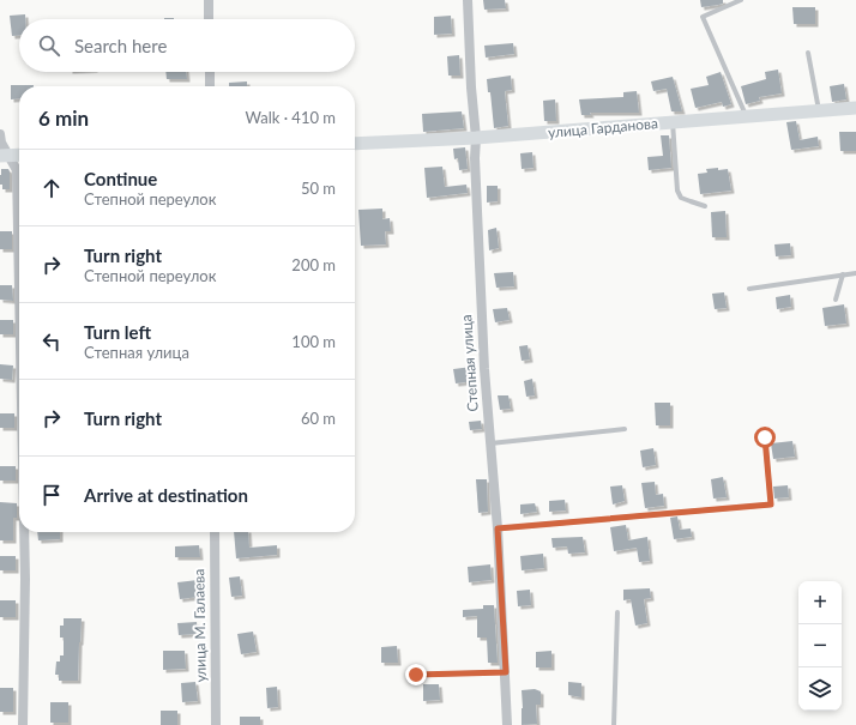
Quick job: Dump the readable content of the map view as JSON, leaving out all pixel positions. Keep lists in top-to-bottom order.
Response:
{
  "streets": {
    "street": ["улица Гарданова", "Степная улица", "улица М. Галаева"]
  },
  "crossings": [
    ["улица Гарданова", "Степная улица"]
  ],
  "page": {
    "search": "Search here",
    "heading": ["6 min", "Walk · 410 m"],
    "list": [
      ["Continue", "Степной переулок", "50 m"],
      ["Turn right", "Степной переулок", "200 m"],
      ["Turn left", "Степная улица", "100 m"],
      ["Turn right", "60 m"],
      "Arrive at destination"
    ],
    "map_buttons": ["+", "−"]
  }
}
